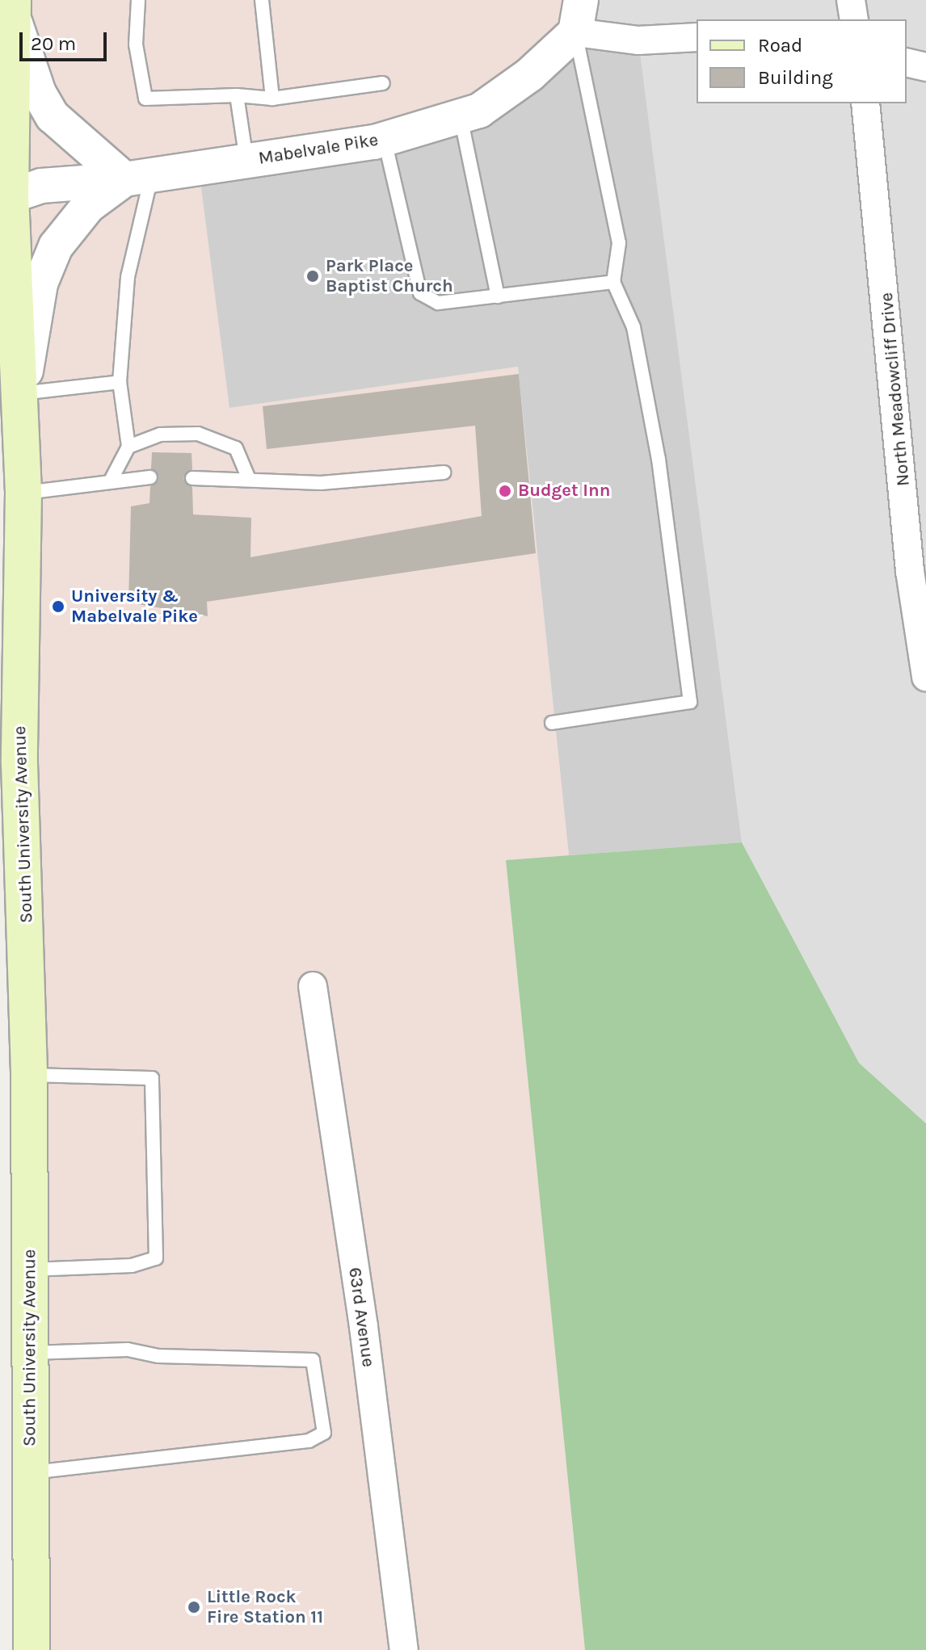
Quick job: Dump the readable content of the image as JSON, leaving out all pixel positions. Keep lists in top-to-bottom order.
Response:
{
  "streets": {
    "main road": ["South University Avenue"],
    "street": ["Mabelvale Pike", "North Meadowcliff Drive", "63rd Avenue"]
  },
  "crossings": [
    ["Mabelvale Pike", "South University Avenue"]
  ],
  "places": [
    "Park Place Baptist Church",
    "Budget Inn",
    "University & Mabelvale Pike",
    "Little Rock Fire Station 11"
  ],
  "legend": ["Road", "Building"],
  "scale_bar": "20 m"
}
